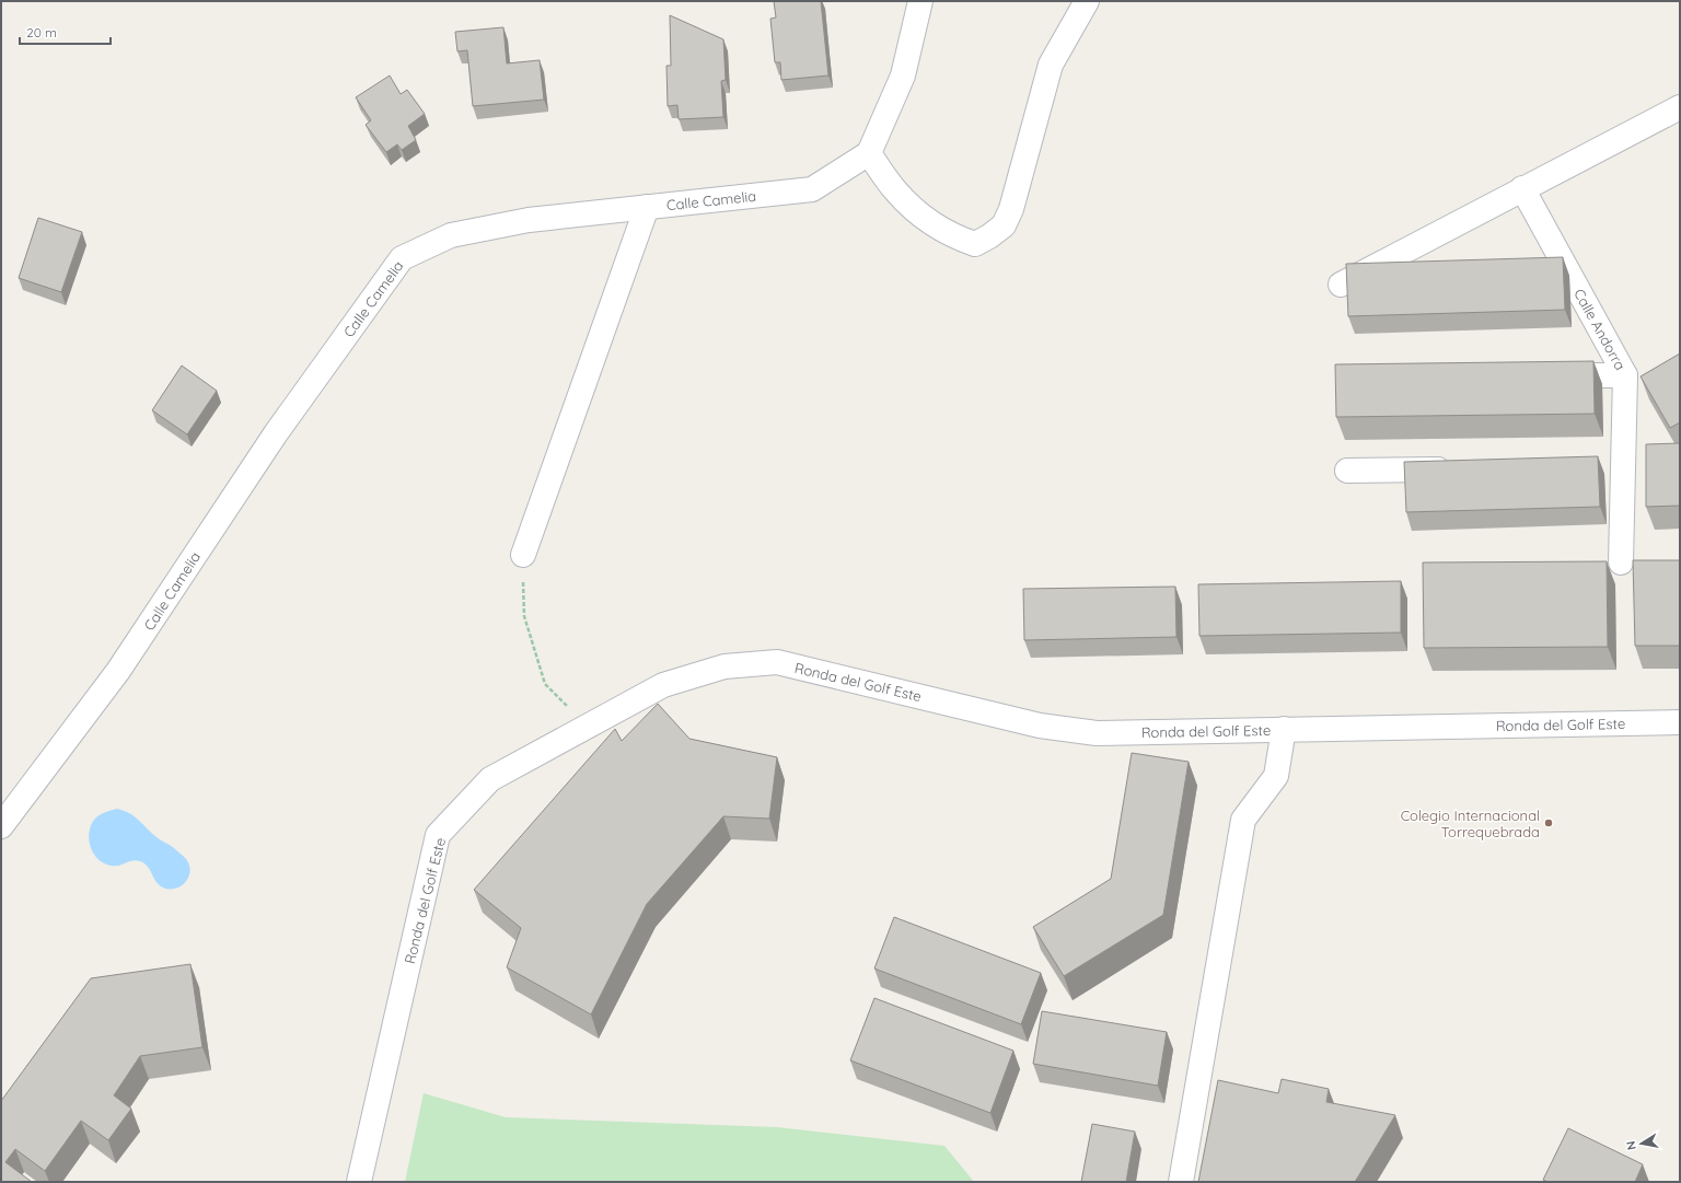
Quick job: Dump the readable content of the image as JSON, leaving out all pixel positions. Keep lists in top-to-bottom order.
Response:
{
  "streets": {
    "street": ["Calle Camelia", "Calle Andorra", "Ronda del Golf Este"]
  },
  "places": ["Colegio Internacional Torrequebrada"],
  "scale_bar": "20 m",
  "north": "left"
}
